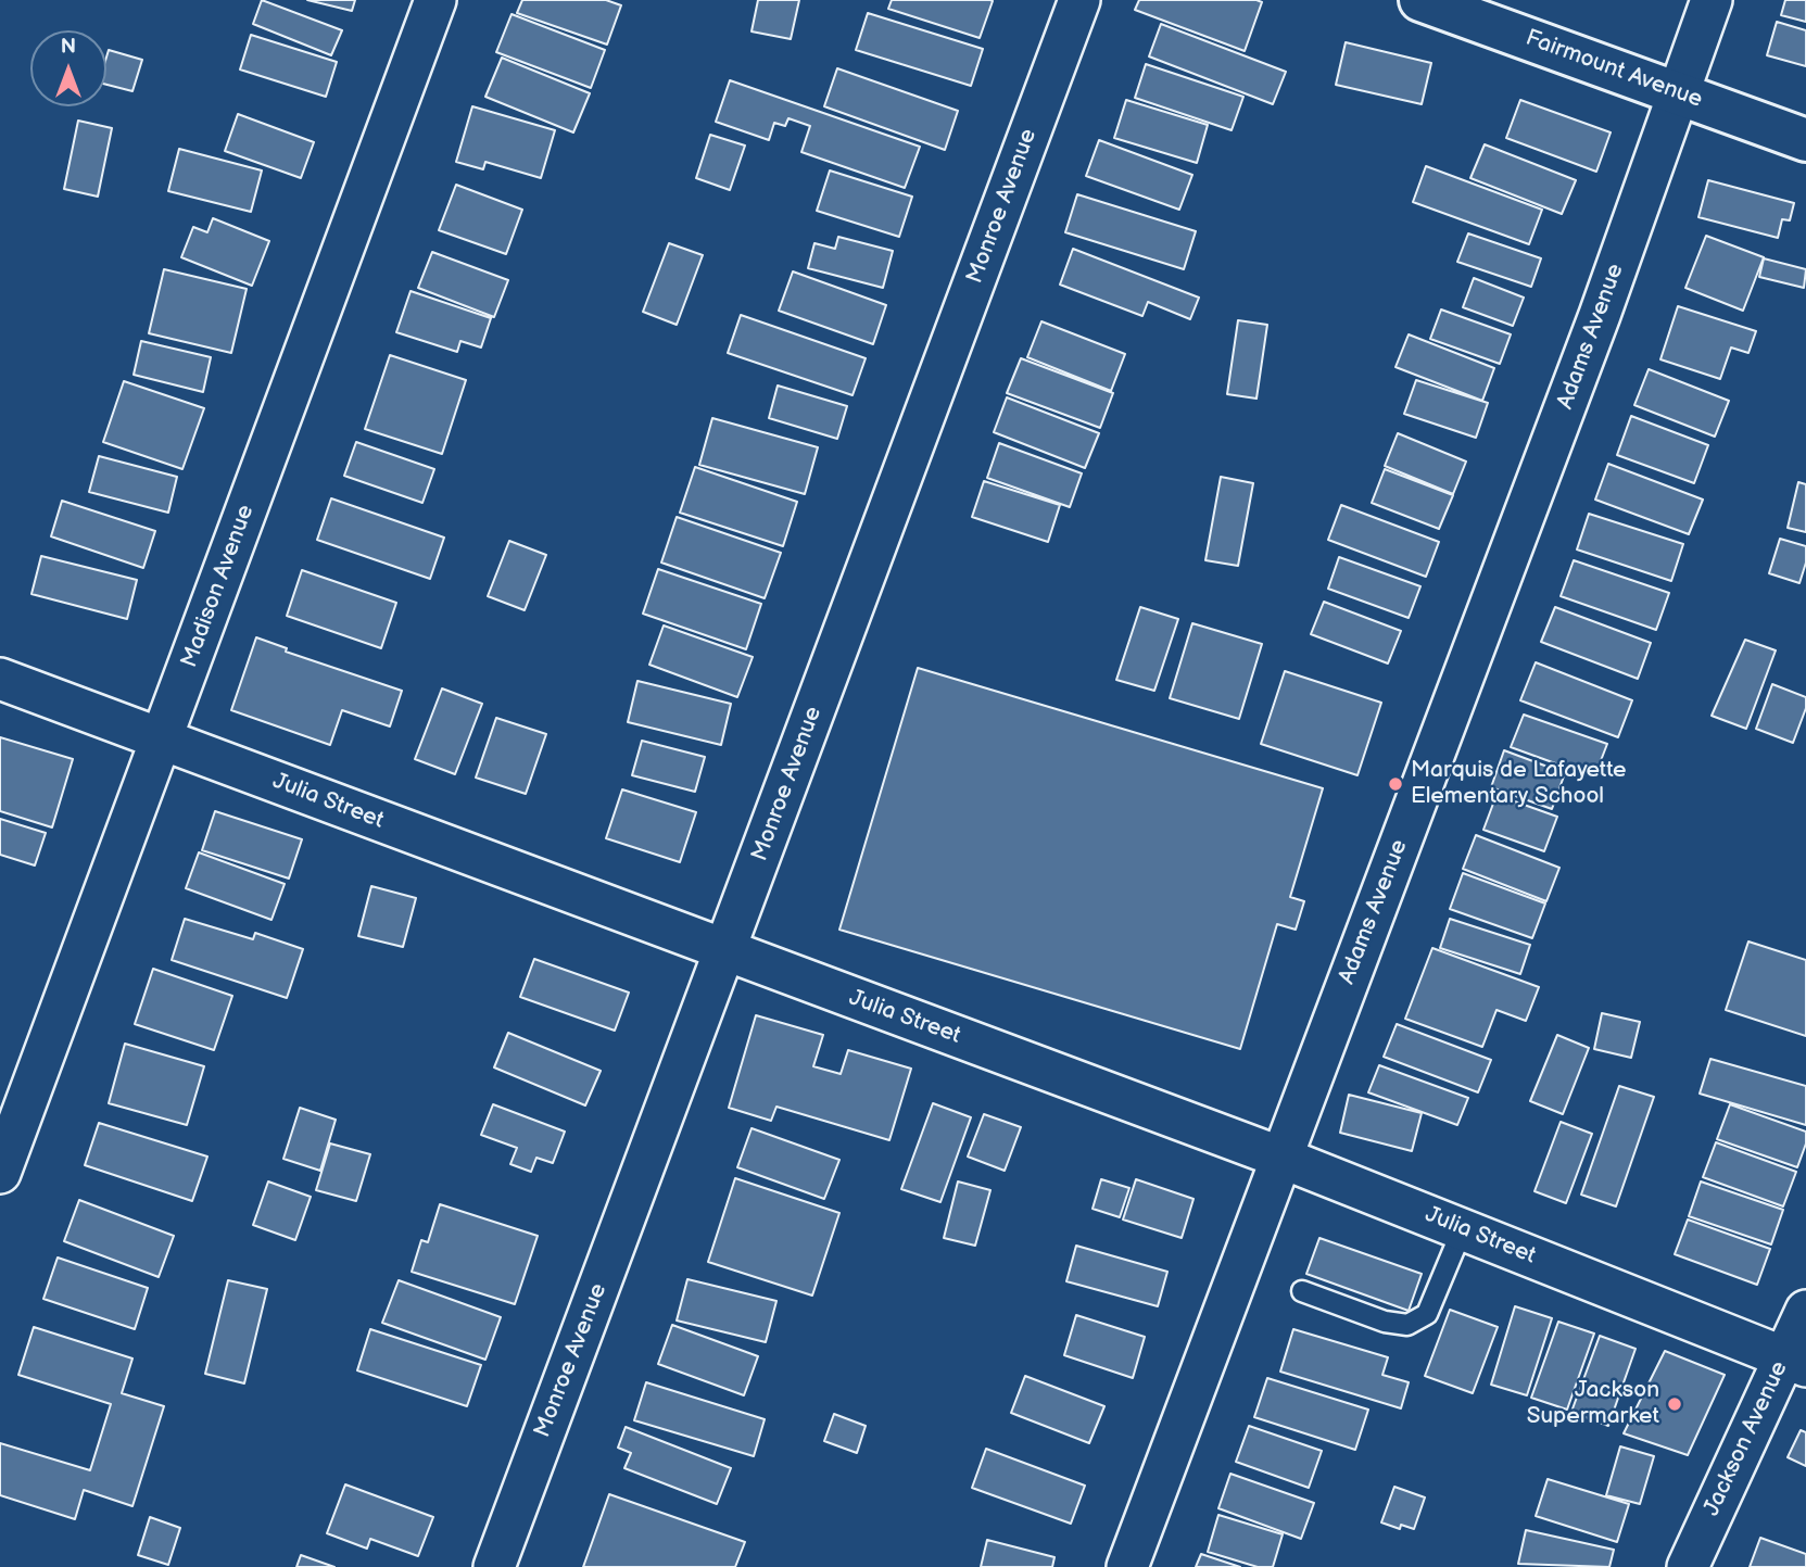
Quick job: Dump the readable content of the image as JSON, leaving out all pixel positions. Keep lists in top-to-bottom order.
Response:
{
  "streets": {
    "street": [
      "Fairmount Avenue",
      "Monroe Avenue",
      "Adams Avenue",
      "Madison Avenue",
      "Julia Street",
      "Jackson Avenue"
    ]
  },
  "crossings": [
    ["Fairmount Avenue", "Adams Avenue"],
    ["Monroe Avenue", "Julia Street"],
    ["Adams Avenue", "Julia Street"],
    ["Madison Avenue", "Julia Street"],
    ["Julia Street", "Jackson Avenue"]
  ],
  "places": ["Marquis de Lafayette Elementary School", "Jackson Supermarket"],
  "north": "top"
}
